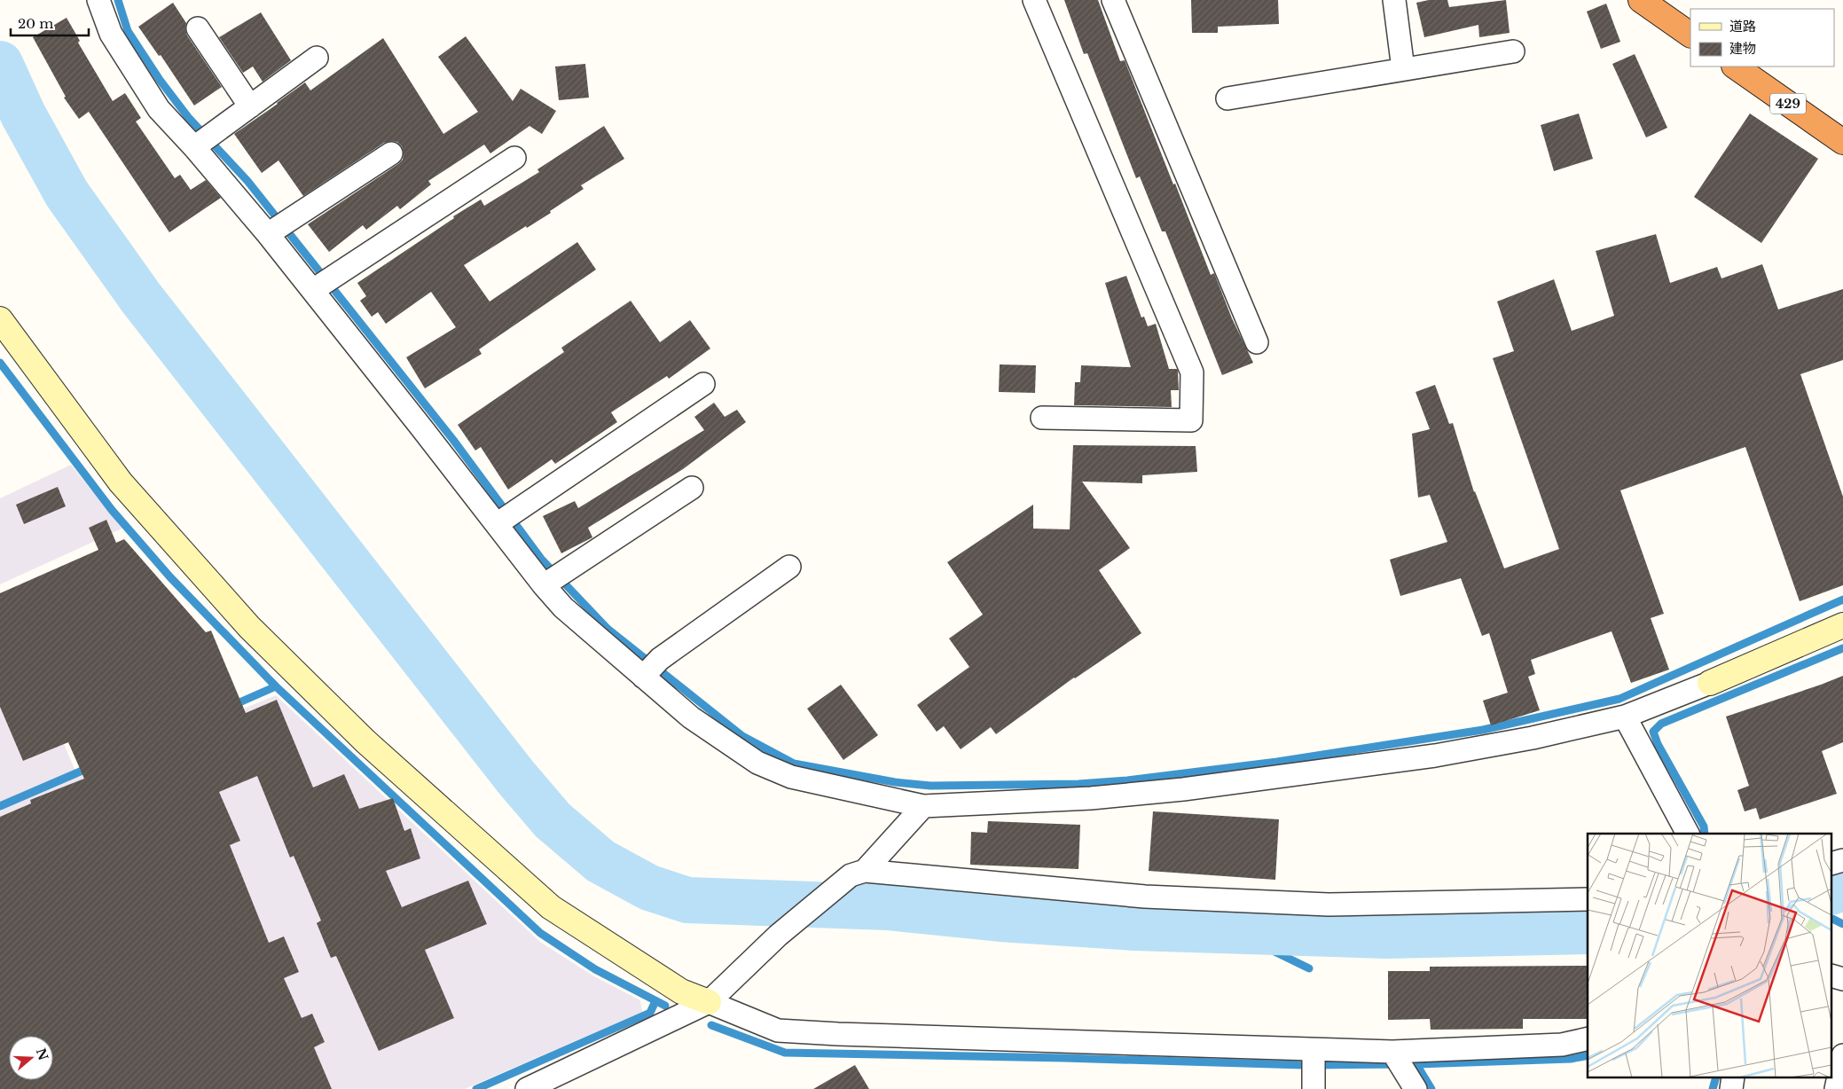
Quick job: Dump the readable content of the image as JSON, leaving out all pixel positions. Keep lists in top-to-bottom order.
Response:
{
  "streets": {
    "highway": ["429"]
  },
  "legend": ["道路", "建物"],
  "scale_bar": "20 m",
  "north": "right"
}
